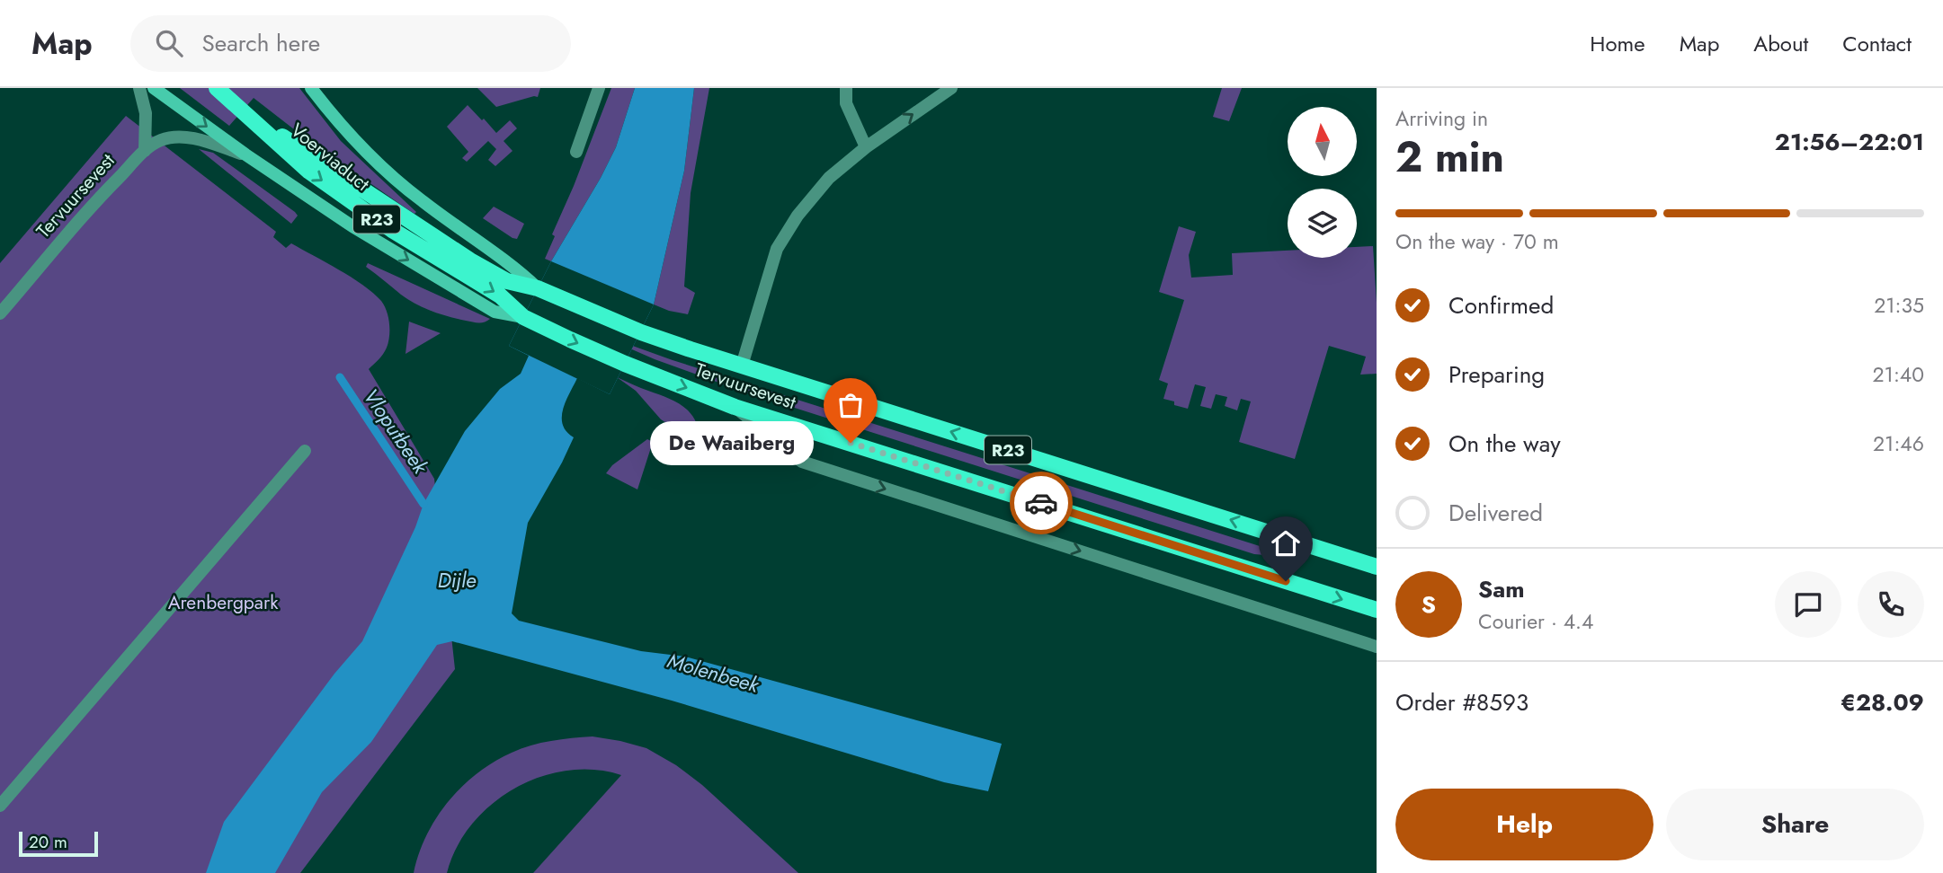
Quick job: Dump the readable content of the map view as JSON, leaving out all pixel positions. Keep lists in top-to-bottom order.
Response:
{
  "streets": {
    "main road": ["Voerviaduct", "Tervuursevest", "R23"]
  },
  "crossings": [
    ["Voerviaduct", "Tervuursevest"]
  ],
  "water": ["Vloputbeek", "Dijle", "Molenbeek"],
  "parks": ["Arenbergpark"],
  "places": ["De Waaiberg"],
  "scale_bar": "20 m",
  "north": "top",
  "page": {
    "header": "Map",
    "search": "Search here",
    "nav": [
      "Home",
      "Map",
      "About",
      "Contact"
    ],
    "heading": ["2 min", "Arriving in", "21:56–22:01"],
    "panel": [
      "Sam",
      "Courier · 4.4",
      "Order #8593",
      "€28.09"
    ],
    "bar": "On the way · 70 m",
    "list": [
      ["Confirmed", "21:35"],
      ["Preparing", "21:40"],
      ["On the way", "21:46"],
      "Delivered"
    ],
    "bubble": "De Waaiberg",
    "round": "S",
    "buttons": ["Help", "Share"],
    "scale": "20 m"
  }
}
